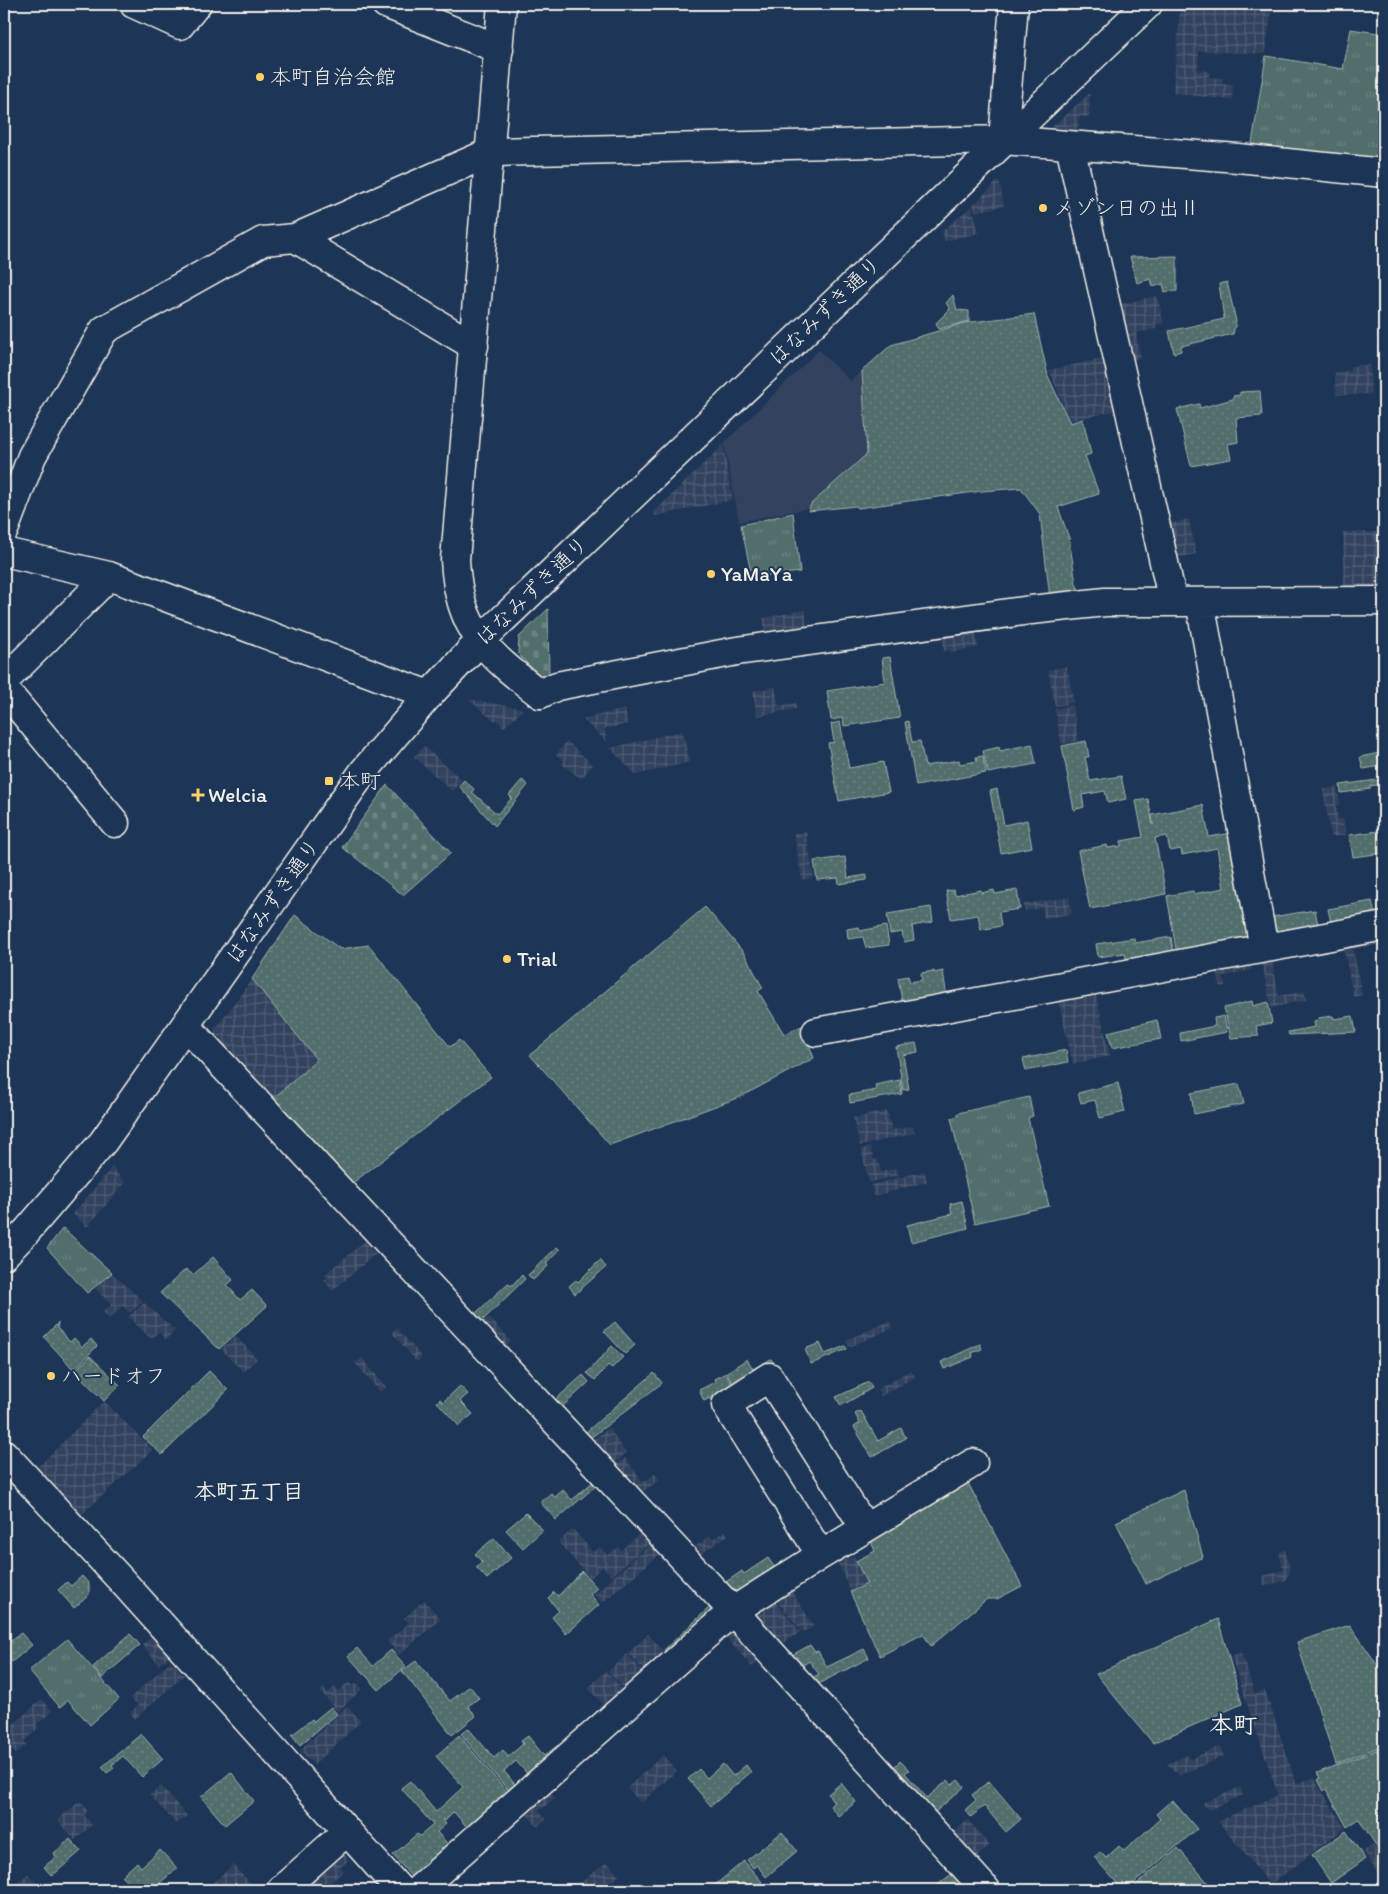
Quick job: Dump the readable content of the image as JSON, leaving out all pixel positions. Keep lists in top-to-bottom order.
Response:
{
  "streets": {
    "street": ["はなみずき通り"]
  },
  "districts": ["本町五丁目", "本町"],
  "places": {
    "other": [
      "本町自治会館",
      "メゾン日の出Ⅱ",
      "YaMaYa",
      "Trial",
      "ハードオフ"
    ],
    "transit": ["本町"],
    "health": ["Welcia"]
  }
}
